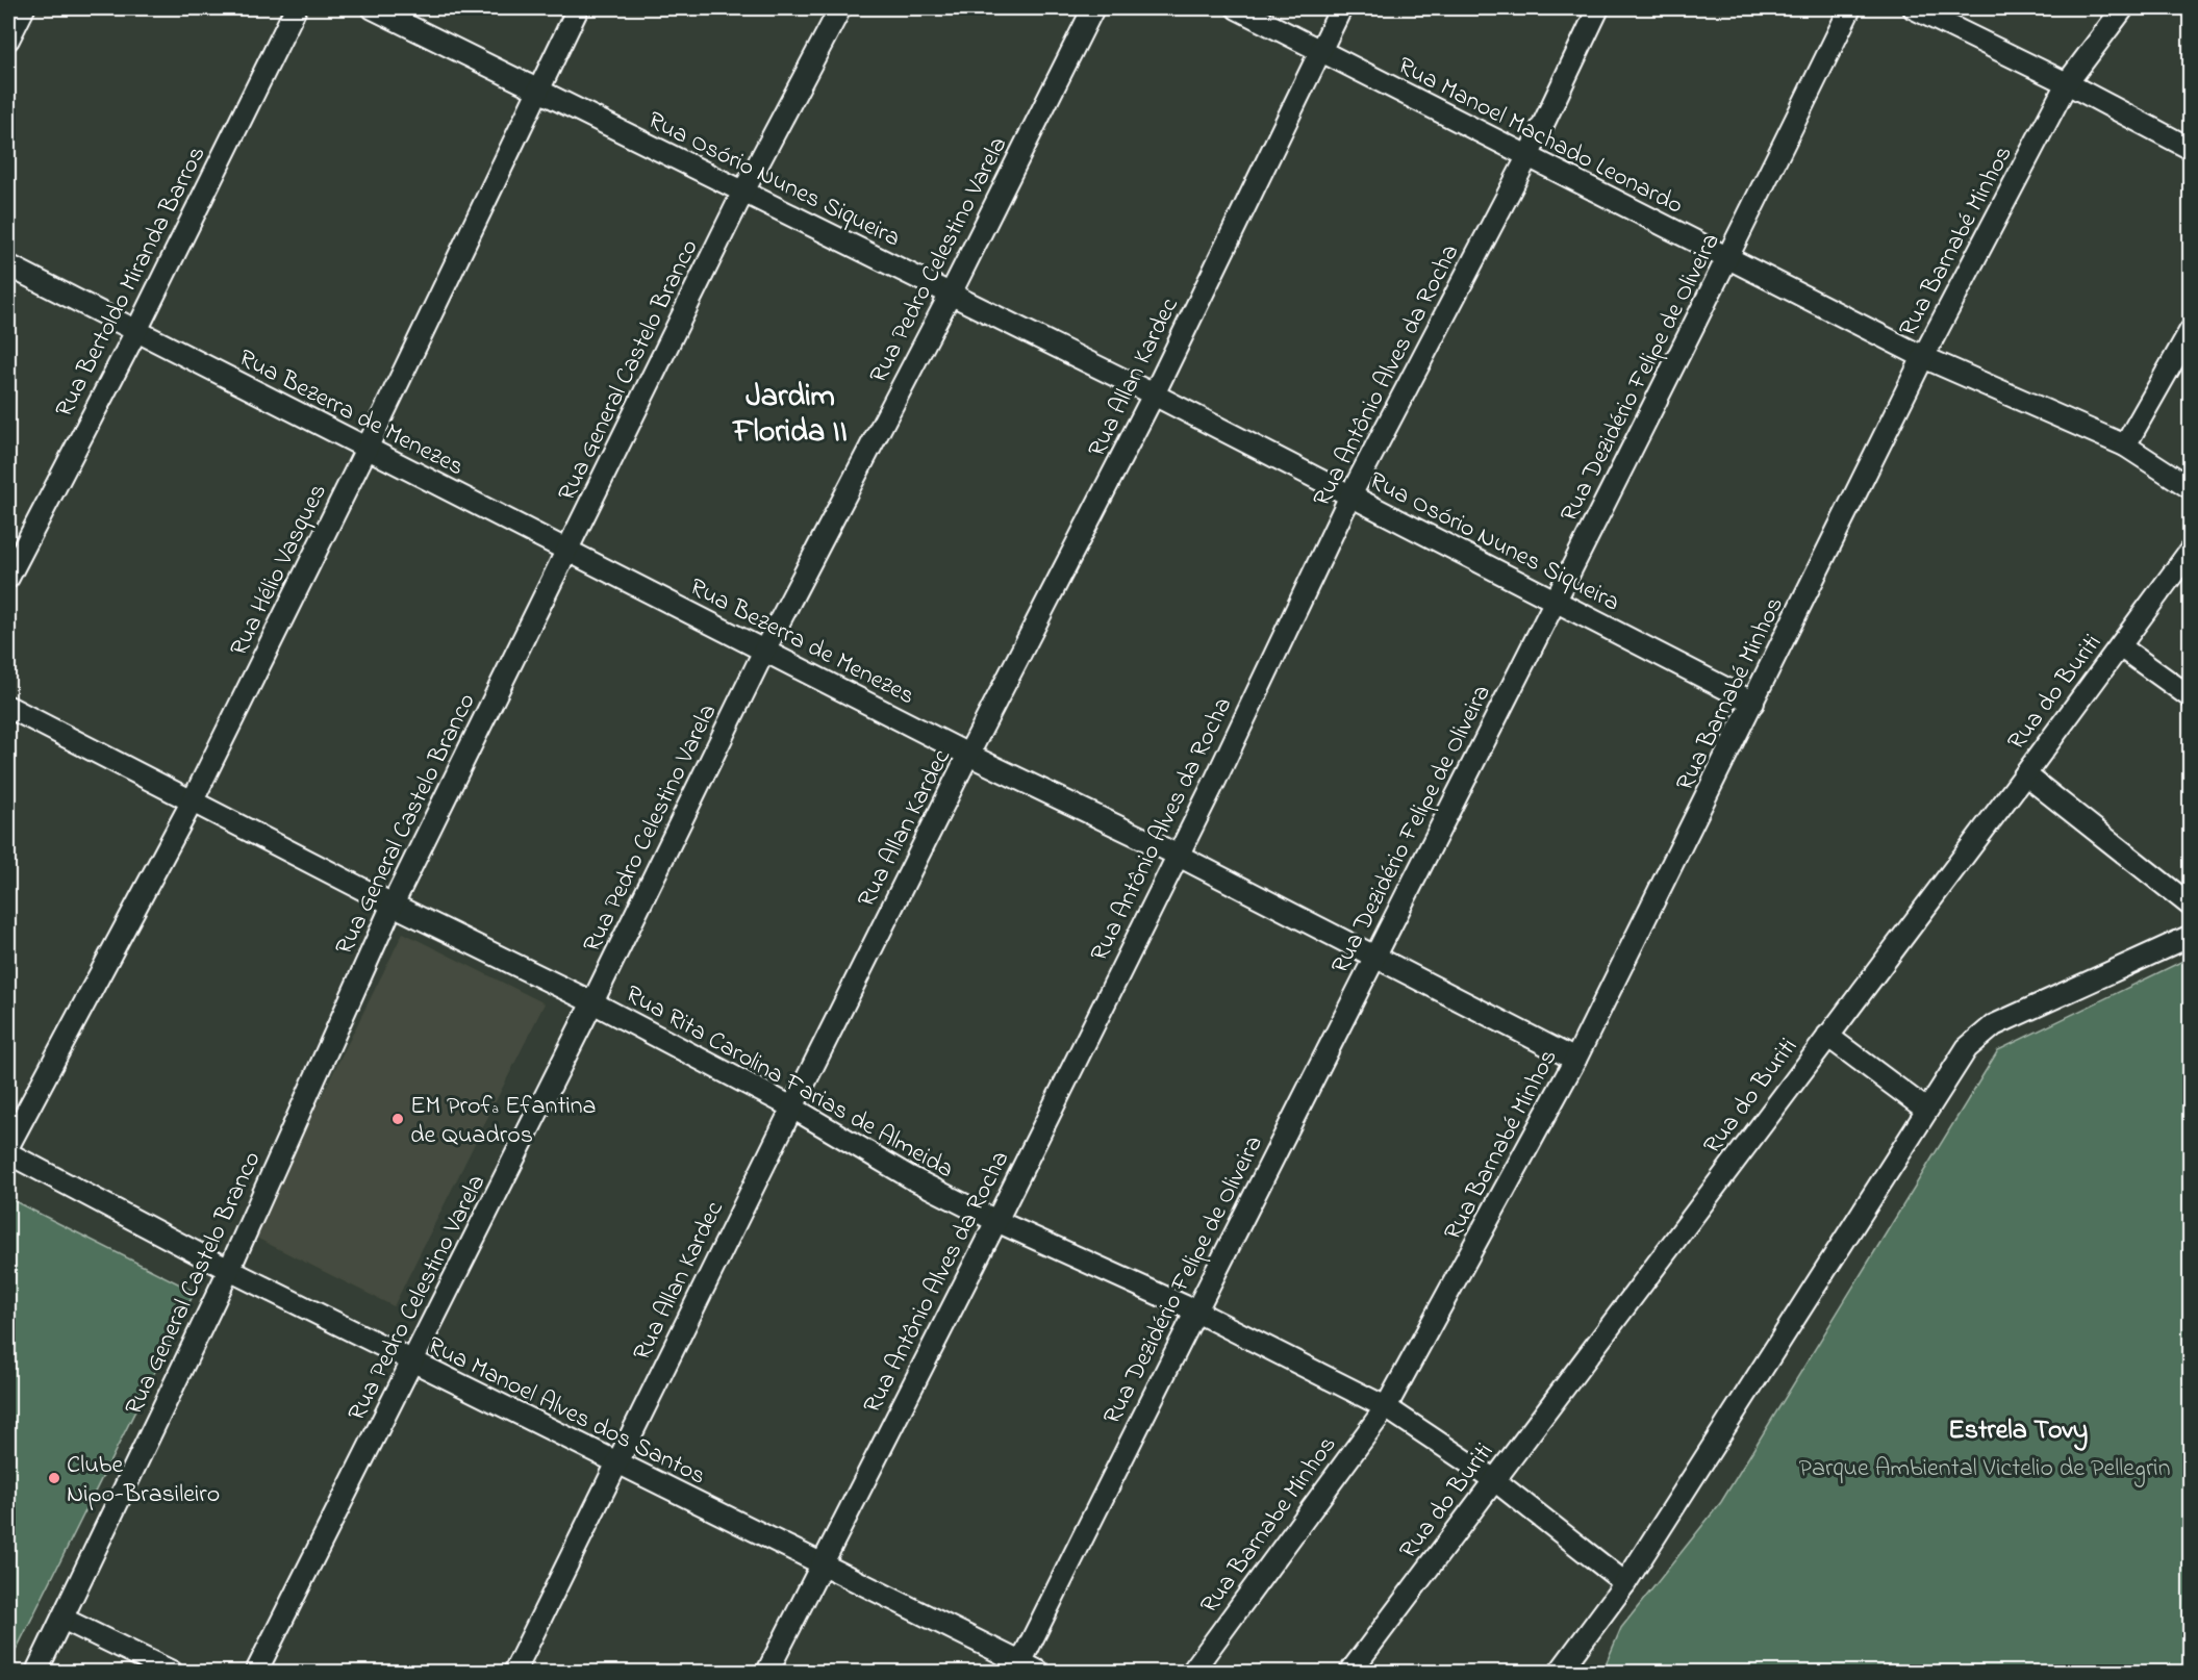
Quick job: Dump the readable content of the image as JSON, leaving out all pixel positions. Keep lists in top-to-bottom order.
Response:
{
  "streets": {
    "street": [
      "Rua Manoel Machado Leonardo",
      "Rua Osório Nunes Siqueira",
      "Rua Barnabé Minhos",
      "Rua Pedro Celestino Varela",
      "Rua Bertoldo Miranda Barros",
      "Rua General Castelo Branco",
      "Rua Antônio Alves da Rocha",
      "Rua Allan Kardec",
      "Rua Dezidério Felipe de Oliveira",
      "Rua Bezerra de Menezes",
      "Rua Hélio Vasques",
      "Rua do Buriti",
      "Rua Rita Carolina Farias de Almeida",
      "Rua Manoel Alves dos Santos",
      "Rua Barnabe Minhos"
    ]
  },
  "crossings": [
    ["Rua Manoel Machado Leonardo", "Rua Barnabé Minhos"],
    ["Rua Manoel Machado Leonardo", "Rua Antônio Alves da Rocha"],
    ["Rua Manoel Machado Leonardo", "Rua Allan Kardec"],
    ["Rua Manoel Machado Leonardo", "Rua Dezidério Felipe de Oliveira"],
    ["Rua Osório Nunes Siqueira", "Rua Barnabé Minhos"],
    ["Rua Osório Nunes Siqueira", "Rua Pedro Celestino Varela"],
    ["Rua Osório Nunes Siqueira", "Rua General Castelo Branco"],
    ["Rua Osório Nunes Siqueira", "Rua Antônio Alves da Rocha"],
    ["Rua Osório Nunes Siqueira", "Rua Allan Kardec"],
    ["Rua Osório Nunes Siqueira", "Rua Dezidério Felipe de Oliveira"],
    ["Rua Osório Nunes Siqueira", "Rua Hélio Vasques"],
    ["Rua Barnabé Minhos", "Rua Bezerra de Menezes"],
    ["Rua Barnabé Minhos", "Rua Rita Carolina Farias de Almeida"],
    ["Rua Barnabé Minhos", "Rua Barnabe Minhos"],
    ["Rua Pedro Celestino Varela", "Rua Bezerra de Menezes"],
    ["Rua Pedro Celestino Varela", "Rua Rita Carolina Farias de Almeida"],
    ["Rua Pedro Celestino Varela", "Rua Manoel Alves dos Santos"],
    ["Rua Bertoldo Miranda Barros", "Rua Bezerra de Menezes"],
    ["Rua General Castelo Branco", "Rua Bezerra de Menezes"],
    ["Rua General Castelo Branco", "Rua Rita Carolina Farias de Almeida"],
    ["Rua General Castelo Branco", "Rua Manoel Alves dos Santos"],
    ["Rua Antônio Alves da Rocha", "Rua Bezerra de Menezes"],
    ["Rua Antônio Alves da Rocha", "Rua Rita Carolina Farias de Almeida"],
    ["Rua Antônio Alves da Rocha", "Rua Manoel Alves dos Santos"],
    ["Rua Allan Kardec", "Rua Bezerra de Menezes"],
    ["Rua Allan Kardec", "Rua Rita Carolina Farias de Almeida"],
    ["Rua Allan Kardec", "Rua Manoel Alves dos Santos"],
    ["Rua Dezidério Felipe de Oliveira", "Rua Bezerra de Menezes"],
    ["Rua Dezidério Felipe de Oliveira", "Rua Rita Carolina Farias de Almeida"],
    ["Rua Dezidério Felipe de Oliveira", "Rua Manoel Alves dos Santos"],
    ["Rua Bezerra de Menezes", "Rua Hélio Vasques"],
    ["Rua Hélio Vasques", "Rua Rita Carolina Farias de Almeida"],
    ["Rua do Buriti", "Rua Rita Carolina Farias de Almeida"],
    ["Rua Rita Carolina Farias de Almeida", "Rua Barnabe Minhos"]
  ],
  "districts": ["Jardim Florida II", "Estrela Tovy"],
  "parks": ["Parque Ambiental Victelio de Pellegrin"],
  "places": ["EM Profª Efantina de Quadros", "Clube Nipo-Brasileiro"]
}
